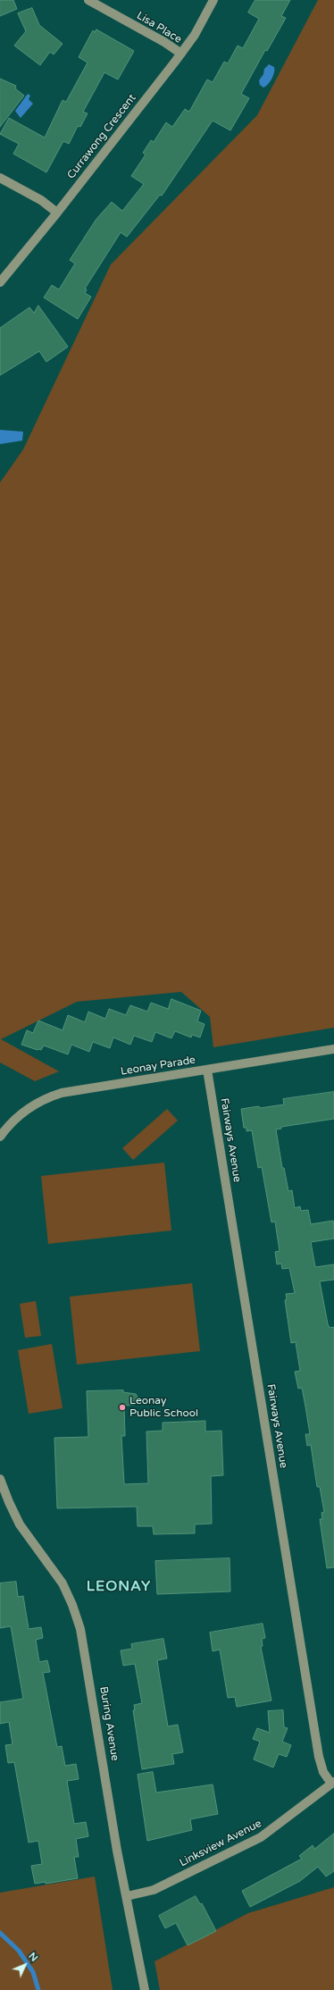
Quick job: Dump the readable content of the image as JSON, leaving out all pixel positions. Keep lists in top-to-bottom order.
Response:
{
  "streets": {
    "street": [
      "Lisa Place",
      "Currawong Crescent",
      "Leonay Parade",
      "Fairways Avenue",
      "Buring Avenue",
      "Linksview Avenue"
    ]
  },
  "crossings": [
    ["Lisa Place", "Currawong Crescent"],
    ["Leonay Parade", "Fairways Avenue"],
    ["Fairways Avenue", "Linksview Avenue"],
    ["Buring Avenue", "Linksview Avenue"]
  ],
  "districts": ["LEONAY"],
  "places": ["Leonay Public School"],
  "north": "top right"
}
